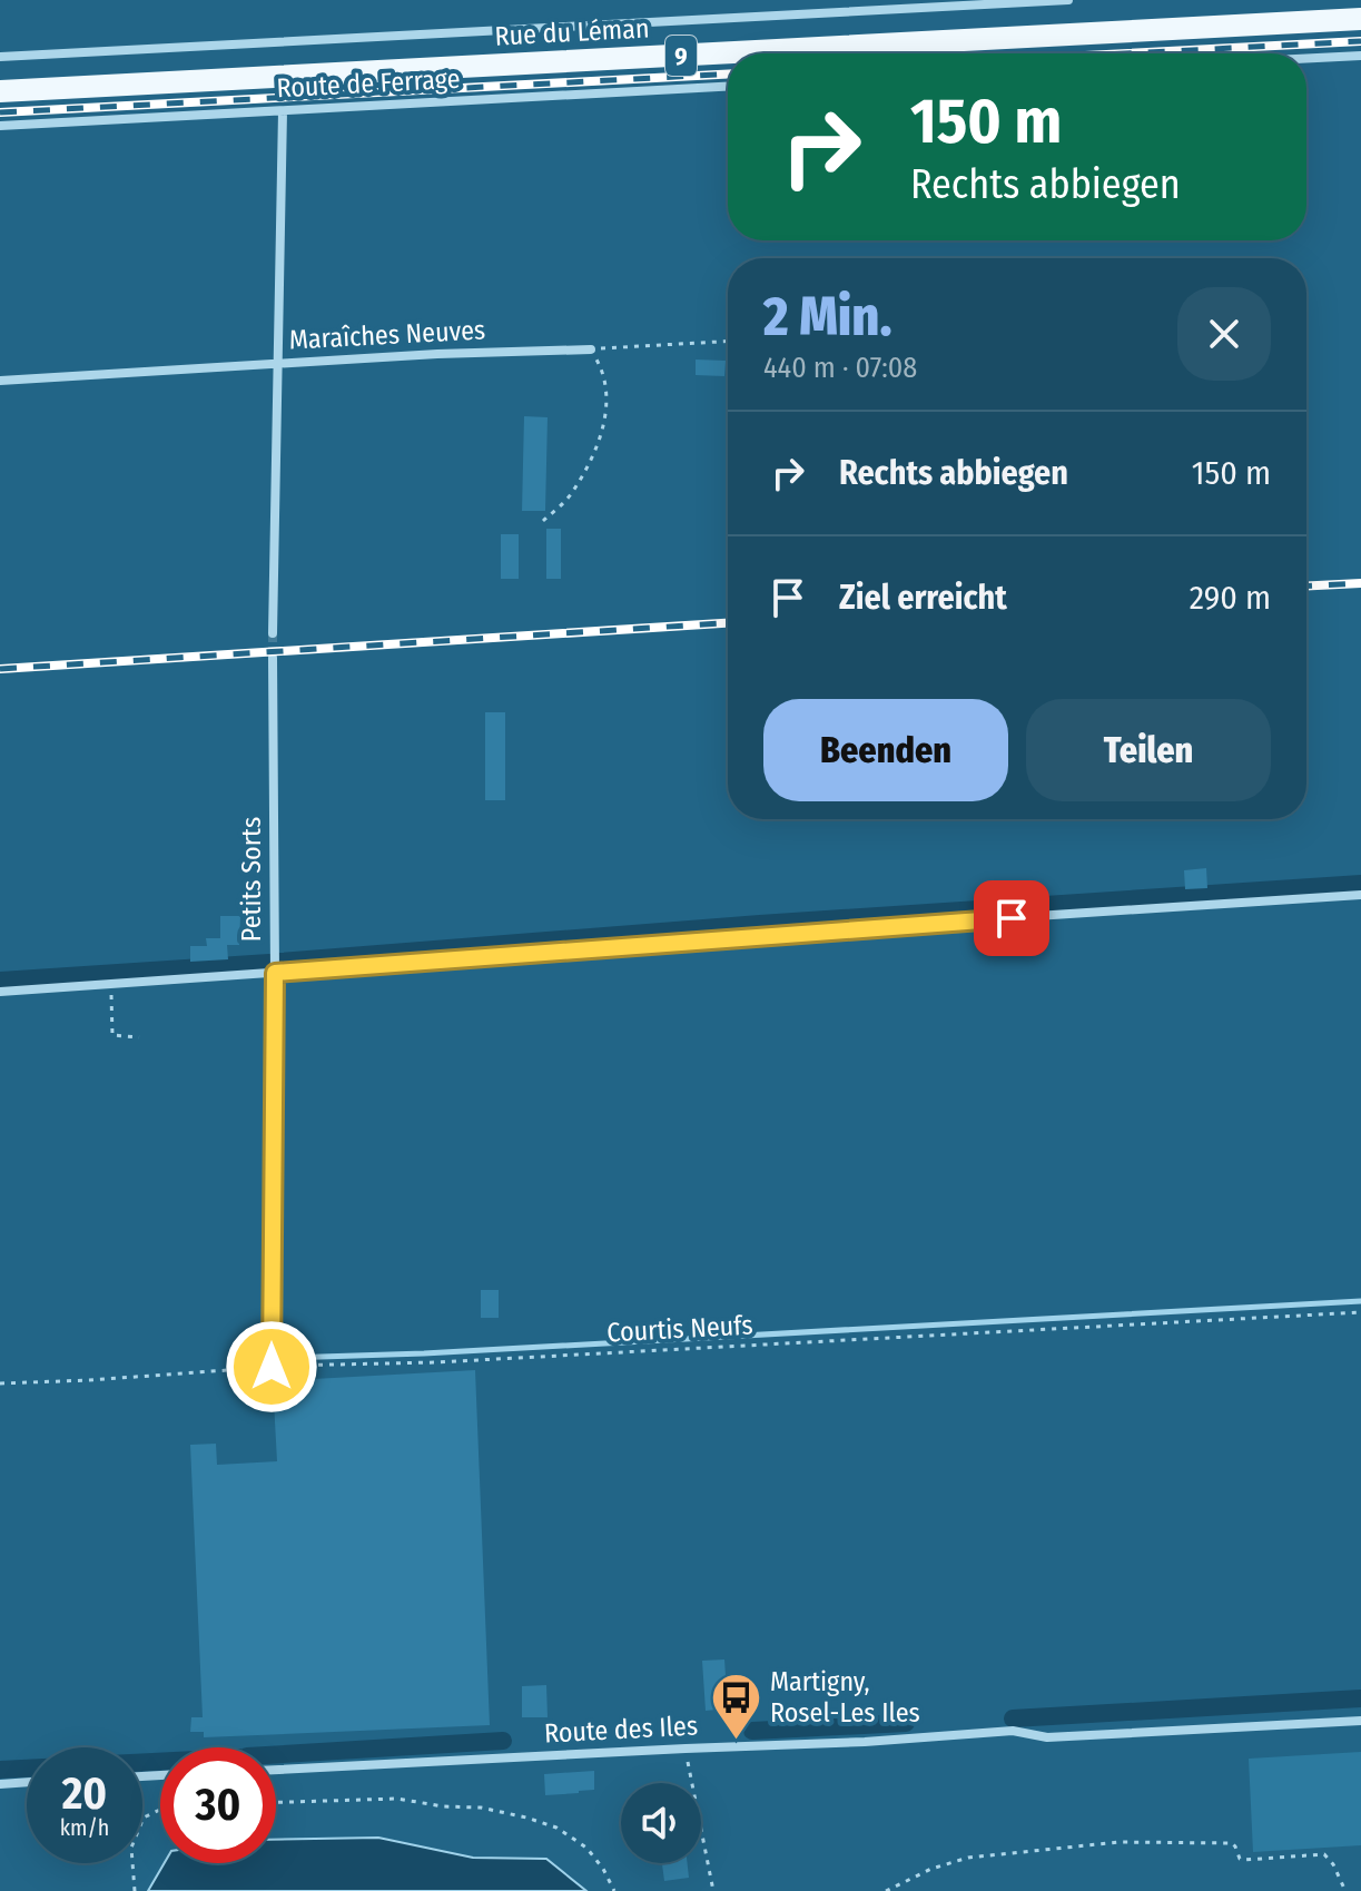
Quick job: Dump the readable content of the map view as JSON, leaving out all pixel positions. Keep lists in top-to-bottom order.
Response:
{
  "streets": {
    "main road": ["Rue du Léman", "9"],
    "street": [
      "Route de Ferrage",
      "Maraîches Neuves",
      "Petits Sorts",
      "Route des Iles"
    ],
    "path": ["Courtis Neufs"]
  },
  "crossings": [
    ["Route de Ferrage", "Maraîches Neuves"],
    ["Petits Sorts", "Courtis Neufs"]
  ],
  "places": {
    "bus stop": ["Martigny, Rosel-Les Iles"]
  },
  "page": {
    "turn": ["150 m", "Rechts abbiegen"],
    "heading": ["2 Min.", "440 m · 07:08"],
    "list": [
      {
        "name": "Rechts abbiegen",
        "value": "150 m"
      },
      {
        "name": "Ziel erreicht",
        "value": "290 m"
      }
    ],
    "buttons": ["Beenden", "Teilen"],
    "speed": "20 km/h",
    "limit": "30"
  }
}
